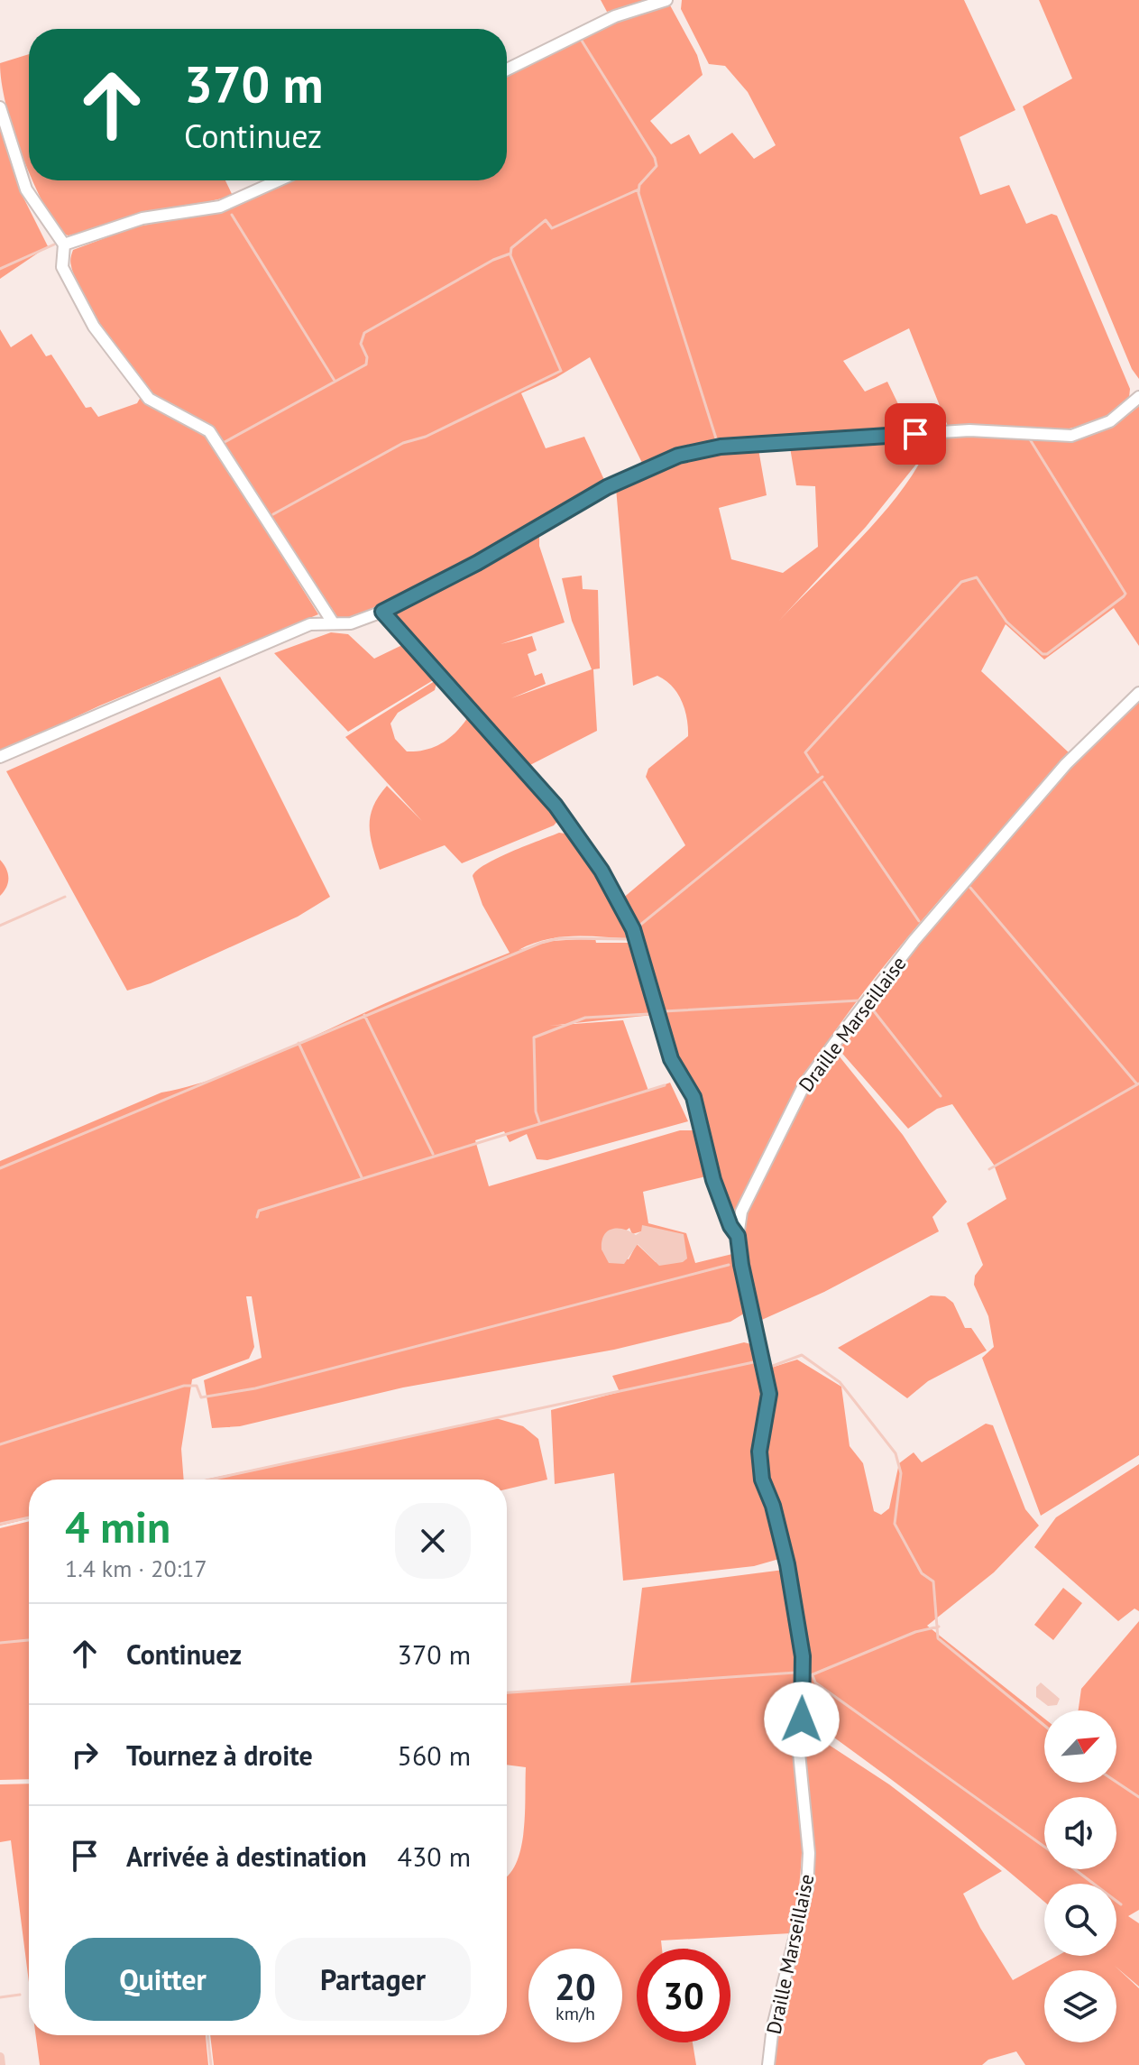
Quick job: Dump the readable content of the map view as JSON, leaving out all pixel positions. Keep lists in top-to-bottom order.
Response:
{
  "streets": {
    "street": ["Draille Marseillaise"]
  },
  "north": "top right",
  "page": {
    "turn": ["370 m", "Continuez"],
    "heading": ["4 min", "1.4 km · 20:17"],
    "list": [
      {
        "name": "Continuez",
        "value": "370 m"
      },
      {
        "name": "Tournez à droite",
        "value": "560 m"
      },
      {
        "name": "Arrivée à destination",
        "value": "430 m"
      }
    ],
    "buttons": ["Quitter", "Partager"],
    "speed": "20 km/h",
    "limit": "30"
  }
}
